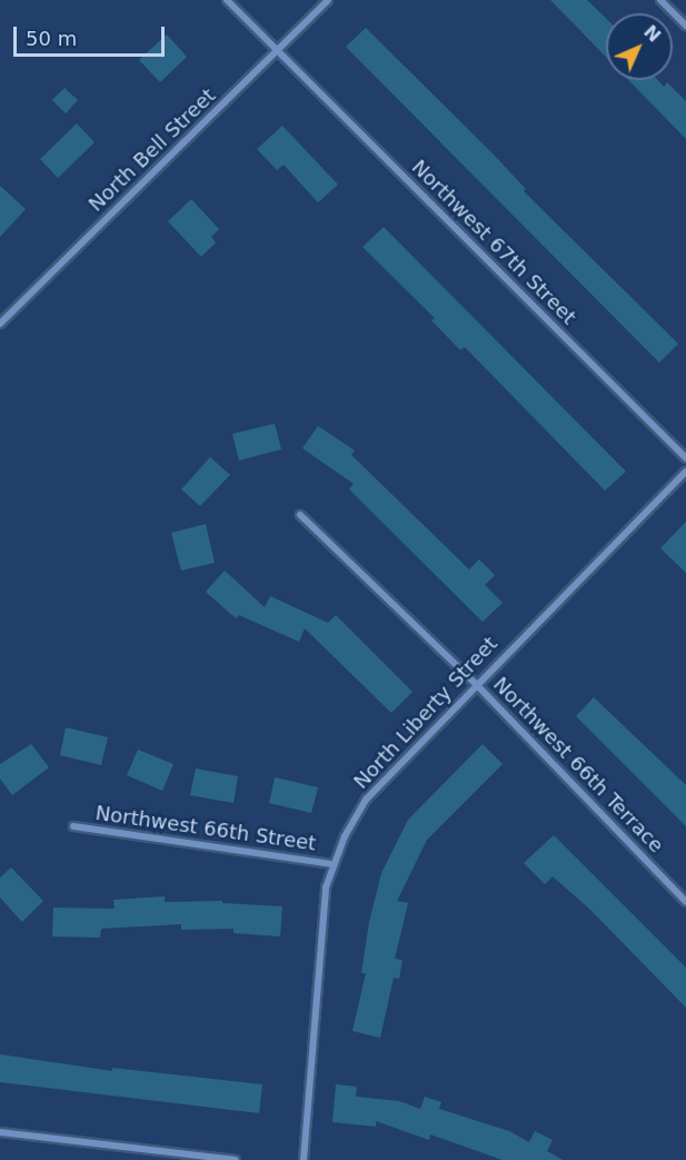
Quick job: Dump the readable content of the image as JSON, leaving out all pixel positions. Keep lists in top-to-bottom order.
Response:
{
  "streets": {
    "street": [
      "North Bell Street",
      "Northwest 67th Street",
      "North Liberty Street",
      "Northwest 66th Terrace",
      "Northwest 66th Street"
    ]
  },
  "crossings": [
    ["North Bell Street", "Northwest 67th Street"],
    ["North Liberty Street", "Northwest 66th Terrace"],
    ["North Liberty Street", "Northwest 66th Street"]
  ],
  "scale_bar": "50 m",
  "north": "top right"
}
